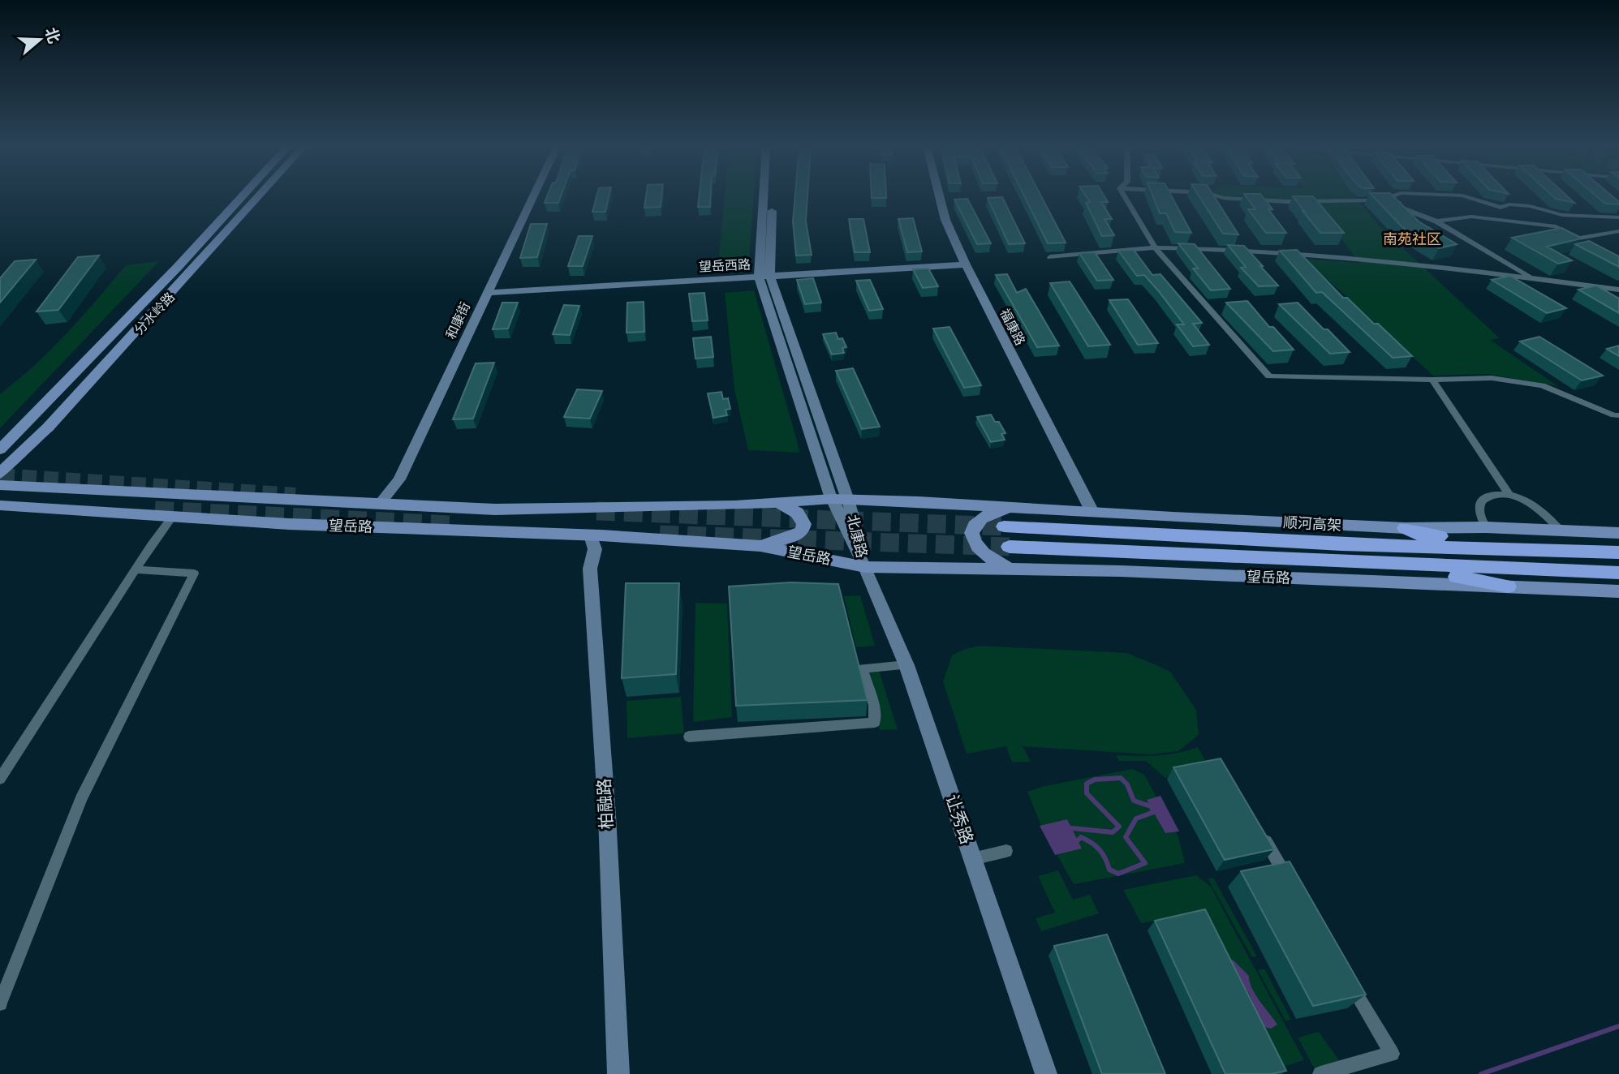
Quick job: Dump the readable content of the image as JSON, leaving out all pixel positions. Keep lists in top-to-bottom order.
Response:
{
  "streets": {
    "highway": ["顺河高架"],
    "main road": ["分水岭路", "望岳路"],
    "street": [
      "望岳西路",
      "和康街",
      "福康路",
      "北康路",
      "柏融路",
      "让秀路"
    ]
  },
  "crossings": [
    ["望岳西路", "和康街"],
    ["望岳西路", "福康路"],
    ["望岳西路", "北康路"],
    ["和康街", "望岳路"],
    ["福康路", "望岳路"],
    ["望岳路", "北康路"],
    ["望岳路", "柏融路"],
    ["望岳路", "让秀路"],
    ["北康路", "让秀路"]
  ],
  "districts": ["南苑社区"],
  "north": "right"
}
